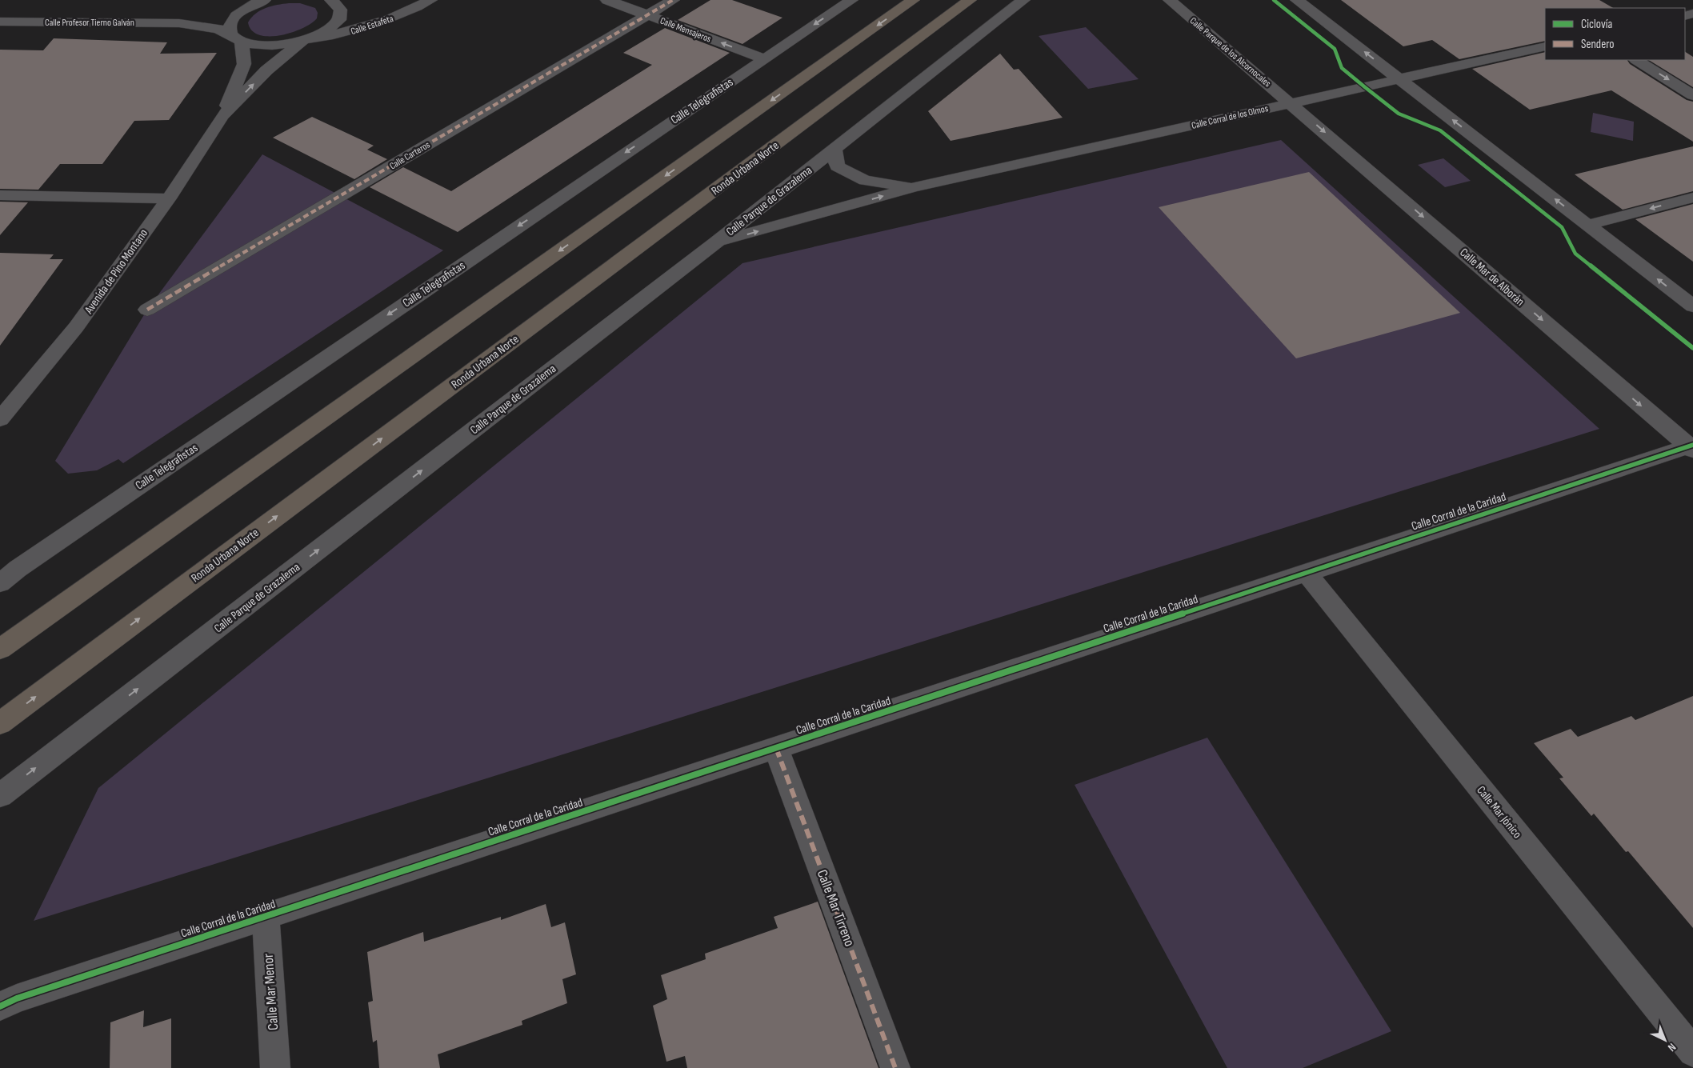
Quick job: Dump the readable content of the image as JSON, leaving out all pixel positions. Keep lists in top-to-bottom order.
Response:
{
  "streets": {
    "main road": ["Ronda Urbana Norte"],
    "street": [
      "Calle Profesor Tierno Galván",
      "Calle Estafeta",
      "Calle Mensajeros",
      "Calle Parque de los Alcornocales",
      "Calle Telegrafistas",
      "Calle Corral de los Olmos",
      "Calle Carteros",
      "Calle Parque de Grazalema",
      "Avenida de Pino Montano",
      "Calle Mar de Alborán",
      "Calle Corral de la Caridad",
      "Calle Mar Jónico",
      "Calle Mar Tirreno",
      "Calle Mar Menor"
    ]
  },
  "crossings": [
    ["Calle Profesor Tierno Galván", "Calle Estafeta"],
    ["Calle Profesor Tierno Galván", "Avenida de Pino Montano"],
    ["Calle Estafeta", "Avenida de Pino Montano"],
    ["Calle Mensajeros", "Calle Telegrafistas"],
    ["Calle Mensajeros", "Calle Carteros"],
    ["Calle Parque de los Alcornocales", "Calle Corral de los Olmos"],
    ["Calle Parque de los Alcornocales", "Calle Mar de Alborán"],
    ["Calle Corral de los Olmos", "Calle Parque de Grazalema"],
    ["Calle Corral de los Olmos", "Calle Mar de Alborán"],
    ["Calle Mar de Alborán", "Calle Corral de la Caridad"],
    ["Calle Corral de la Caridad", "Calle Mar Jónico"],
    ["Calle Corral de la Caridad", "Calle Mar Tirreno"],
    ["Calle Corral de la Caridad", "Calle Mar Menor"]
  ],
  "one_way": ["Calle Mensajeros", "Calle Telegrafistas", "Calle Parque de Grazalema"],
  "legend": ["Ciclovía", "Sendero"],
  "north": "bottom right"
}
